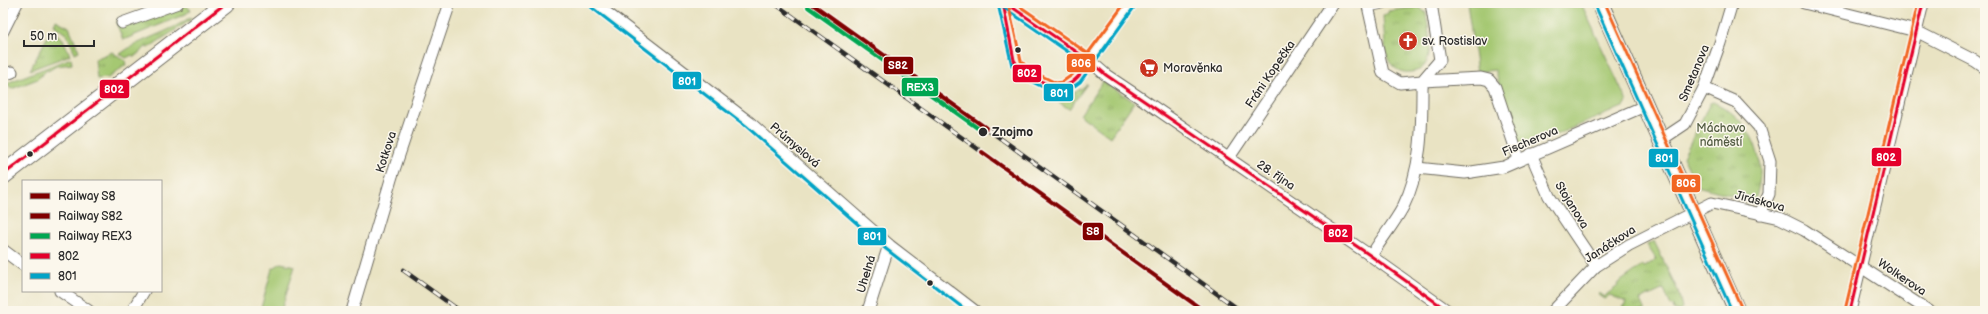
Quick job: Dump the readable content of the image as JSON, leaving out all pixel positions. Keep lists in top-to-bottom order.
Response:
{
  "streets": {
    "street": [
      "Smetanova",
      "Fráni Kopečka",
      "Fischerova",
      "Průmyslová",
      "Kotkova",
      "28. října",
      "Jiráskova",
      "Stojanova",
      "Janáčkova",
      "Uhelná",
      "Wolkerova"
    ]
  },
  "crossings": [
    ["Fráni Kopečka", "28. října"],
    ["Fischerova", "Stojanova"],
    ["Průmyslová", "Uhelná"],
    ["Jiráskova", "Janáčkova"],
    ["Jiráskova", "Wolkerova"],
    ["Stojanova", "Janáčkova"]
  ],
  "parks": ["Máchovo náměstí"],
  "places": {
    "church": ["sv. Rostislav"],
    "supermarket": ["Moravěnka"],
    "other": ["Znojmo"]
  },
  "lines": [
    "rail line S82",
    "transit line 802",
    "transit line 806",
    "transit line 801",
    "rail line REX3",
    "rail line S8"
  ],
  "legend": [
    "Railway S8",
    "Railway S82",
    "Railway REX3",
    "802",
    "801"
  ],
  "scale_bar": "50 m"
}
